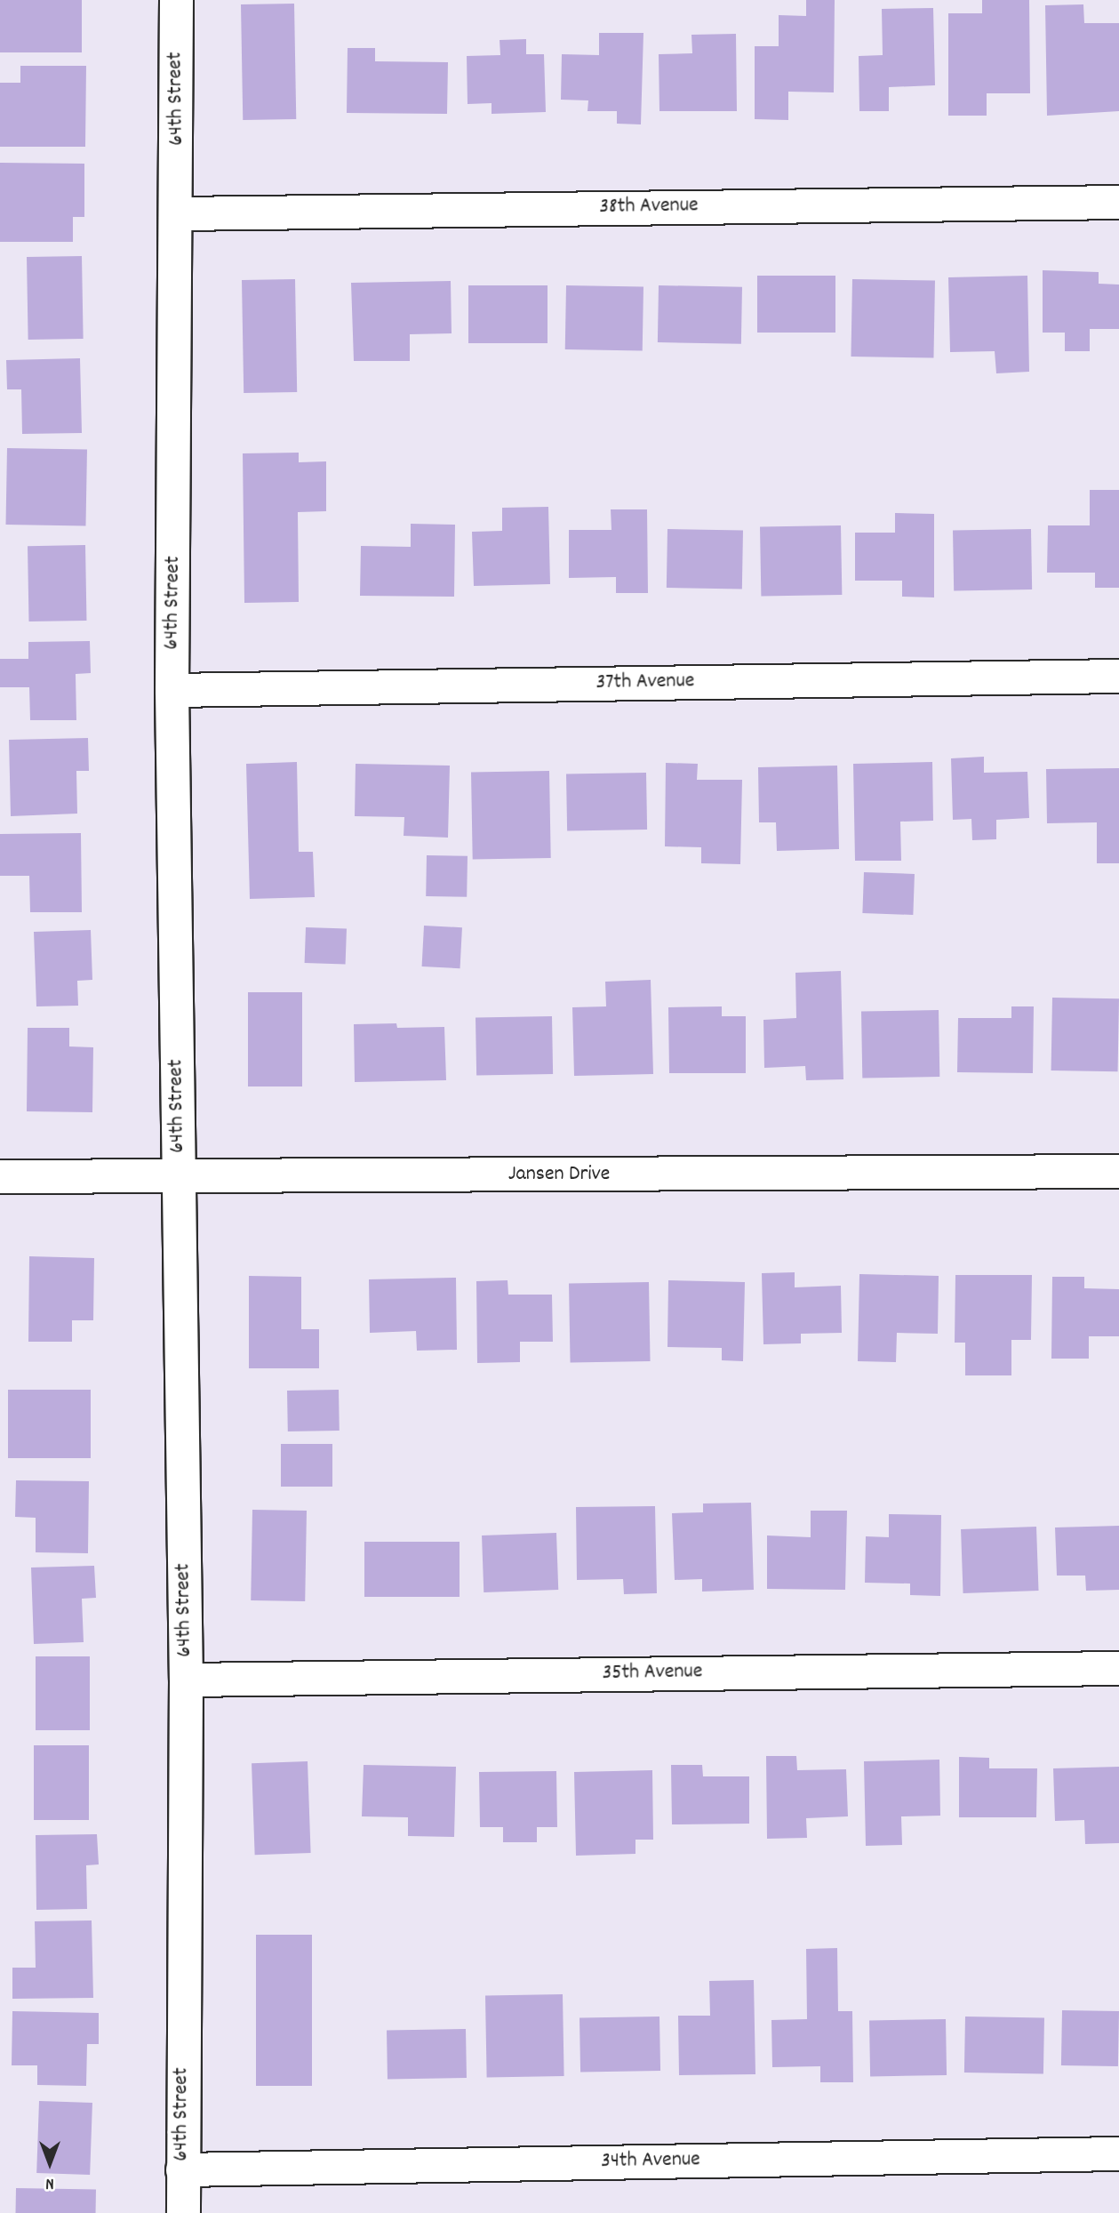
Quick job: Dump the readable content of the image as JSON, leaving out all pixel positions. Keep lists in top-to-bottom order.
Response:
{
  "streets": {
    "street": [
      "64th Street",
      "38th Avenue",
      "37th Avenue",
      "Jansen Drive",
      "35th Avenue",
      "34th Avenue"
    ]
  },
  "crossings": [
    ["64th Street", "38th Avenue"],
    ["64th Street", "37th Avenue"],
    ["64th Street", "Jansen Drive"],
    ["64th Street", "35th Avenue"],
    ["64th Street", "34th Avenue"]
  ],
  "north": "bottom"
}
